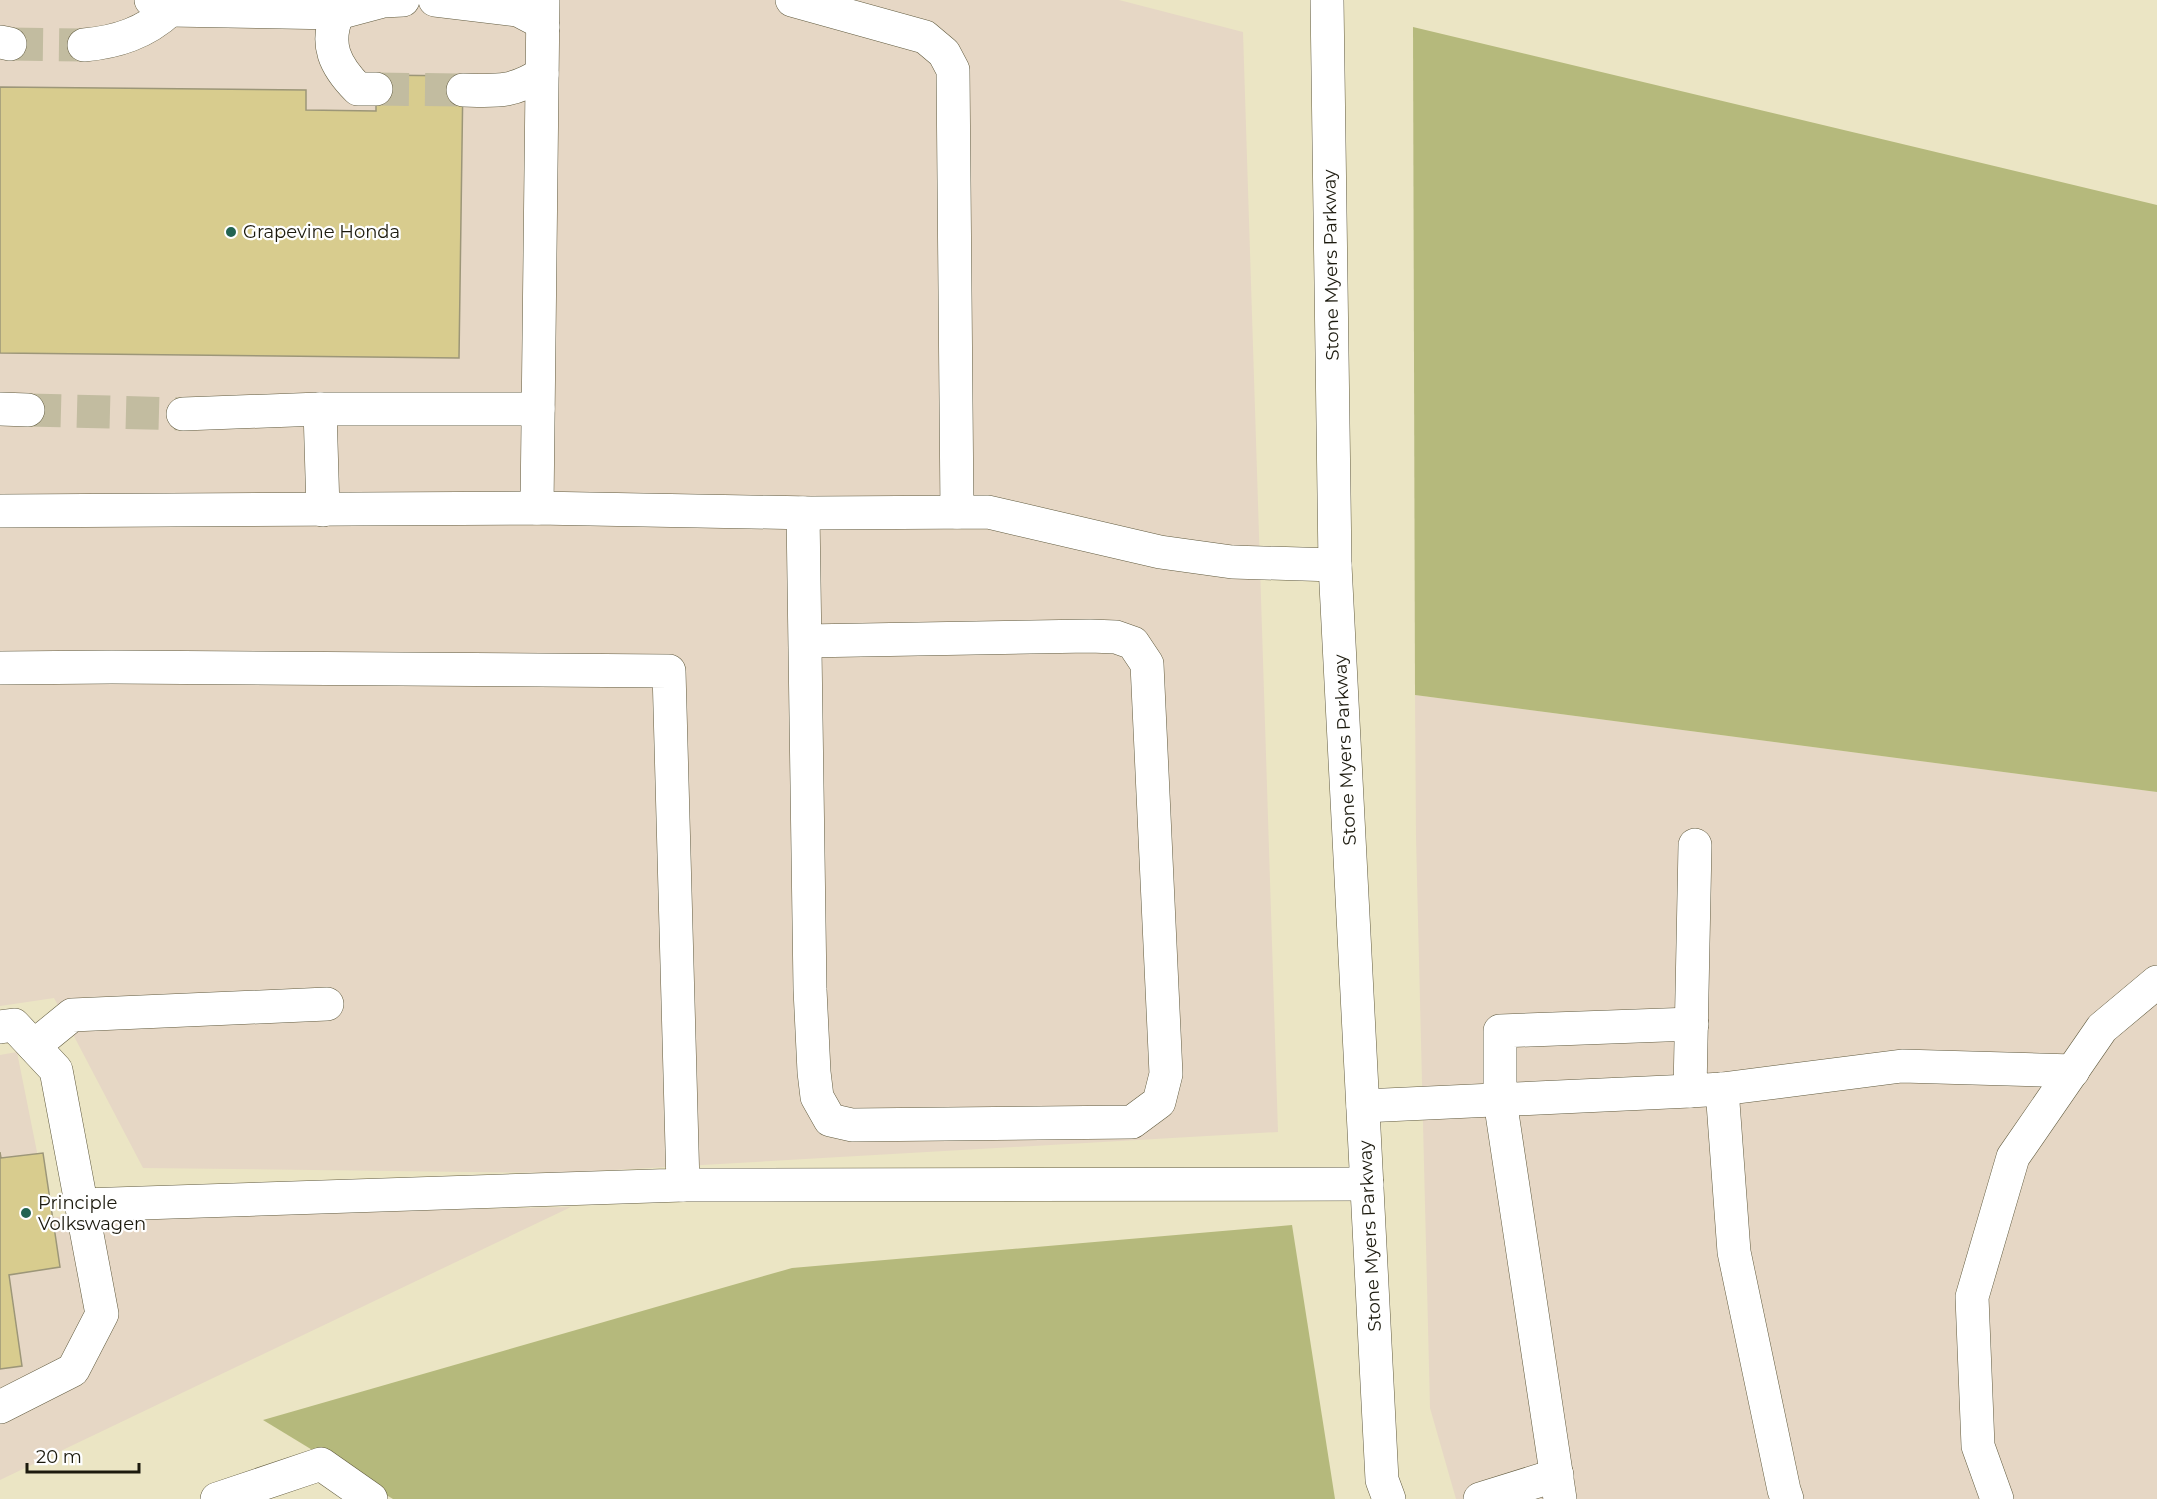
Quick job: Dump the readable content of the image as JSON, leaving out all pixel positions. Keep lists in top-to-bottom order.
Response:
{
  "streets": {
    "street": ["Stone Myers Parkway"]
  },
  "places": ["Grapevine Honda", "Principle Volkswagen"],
  "scale_bar": "20 m"
}
